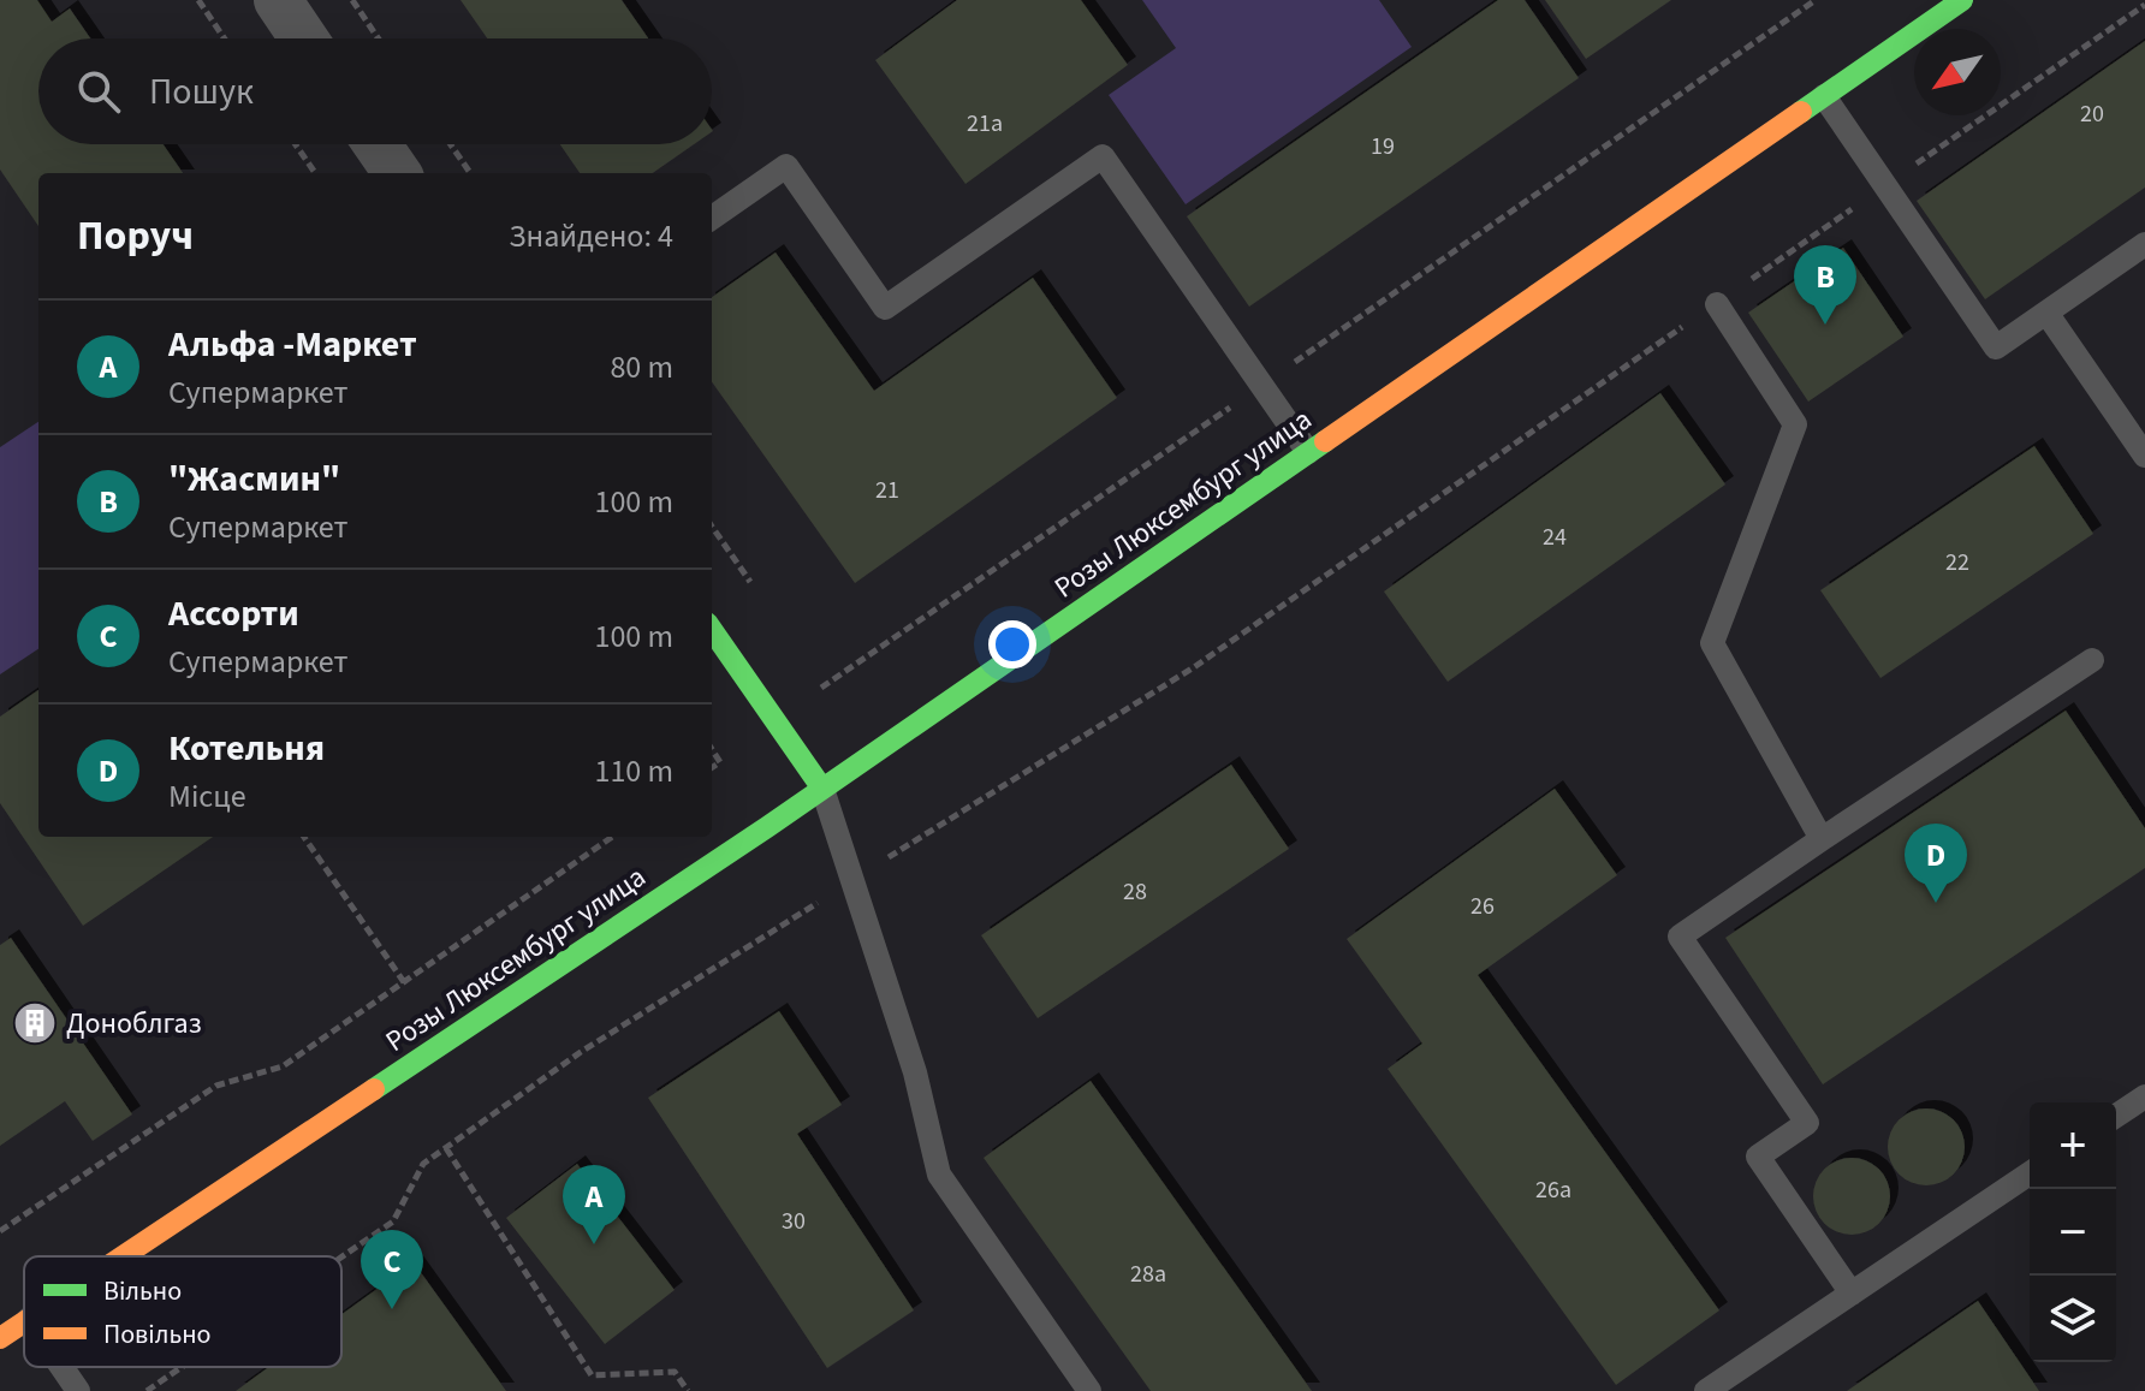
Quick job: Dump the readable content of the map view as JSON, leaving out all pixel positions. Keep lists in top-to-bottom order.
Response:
{
  "streets": {
    "street": ["Розы Люксембург улица"]
  },
  "places": {
    "building": ["Доноблгаз"]
  },
  "house_numbers": [
    "20",
    "21а",
    "19",
    "21",
    "24",
    "22",
    "28",
    "26",
    "26а",
    "30",
    "28а"
  ],
  "legend": ["Вільно", "Повільно"],
  "north": "bottom left",
  "page": {
    "search": "Пошук",
    "heading": ["Поруч", "Знайдено: 4"],
    "pins": [
      "B",
      "D",
      "A",
      "C"
    ],
    "list": [
      {
        "mark": "A",
        "name": "Альфа -Маркет",
        "note": "Супермаркет",
        "value": "80 m"
      },
      {
        "mark": "B",
        "name": "\"Жасмин\"",
        "note": "Супермаркет",
        "value": "100 m"
      },
      {
        "mark": "C",
        "name": "Ассорти",
        "note": "Супермаркет",
        "value": "100 m"
      },
      {
        "mark": "D",
        "name": "Котельня",
        "note": "Місце",
        "value": "110 m"
      }
    ],
    "map_buttons": ["+", "−"]
  }
}
